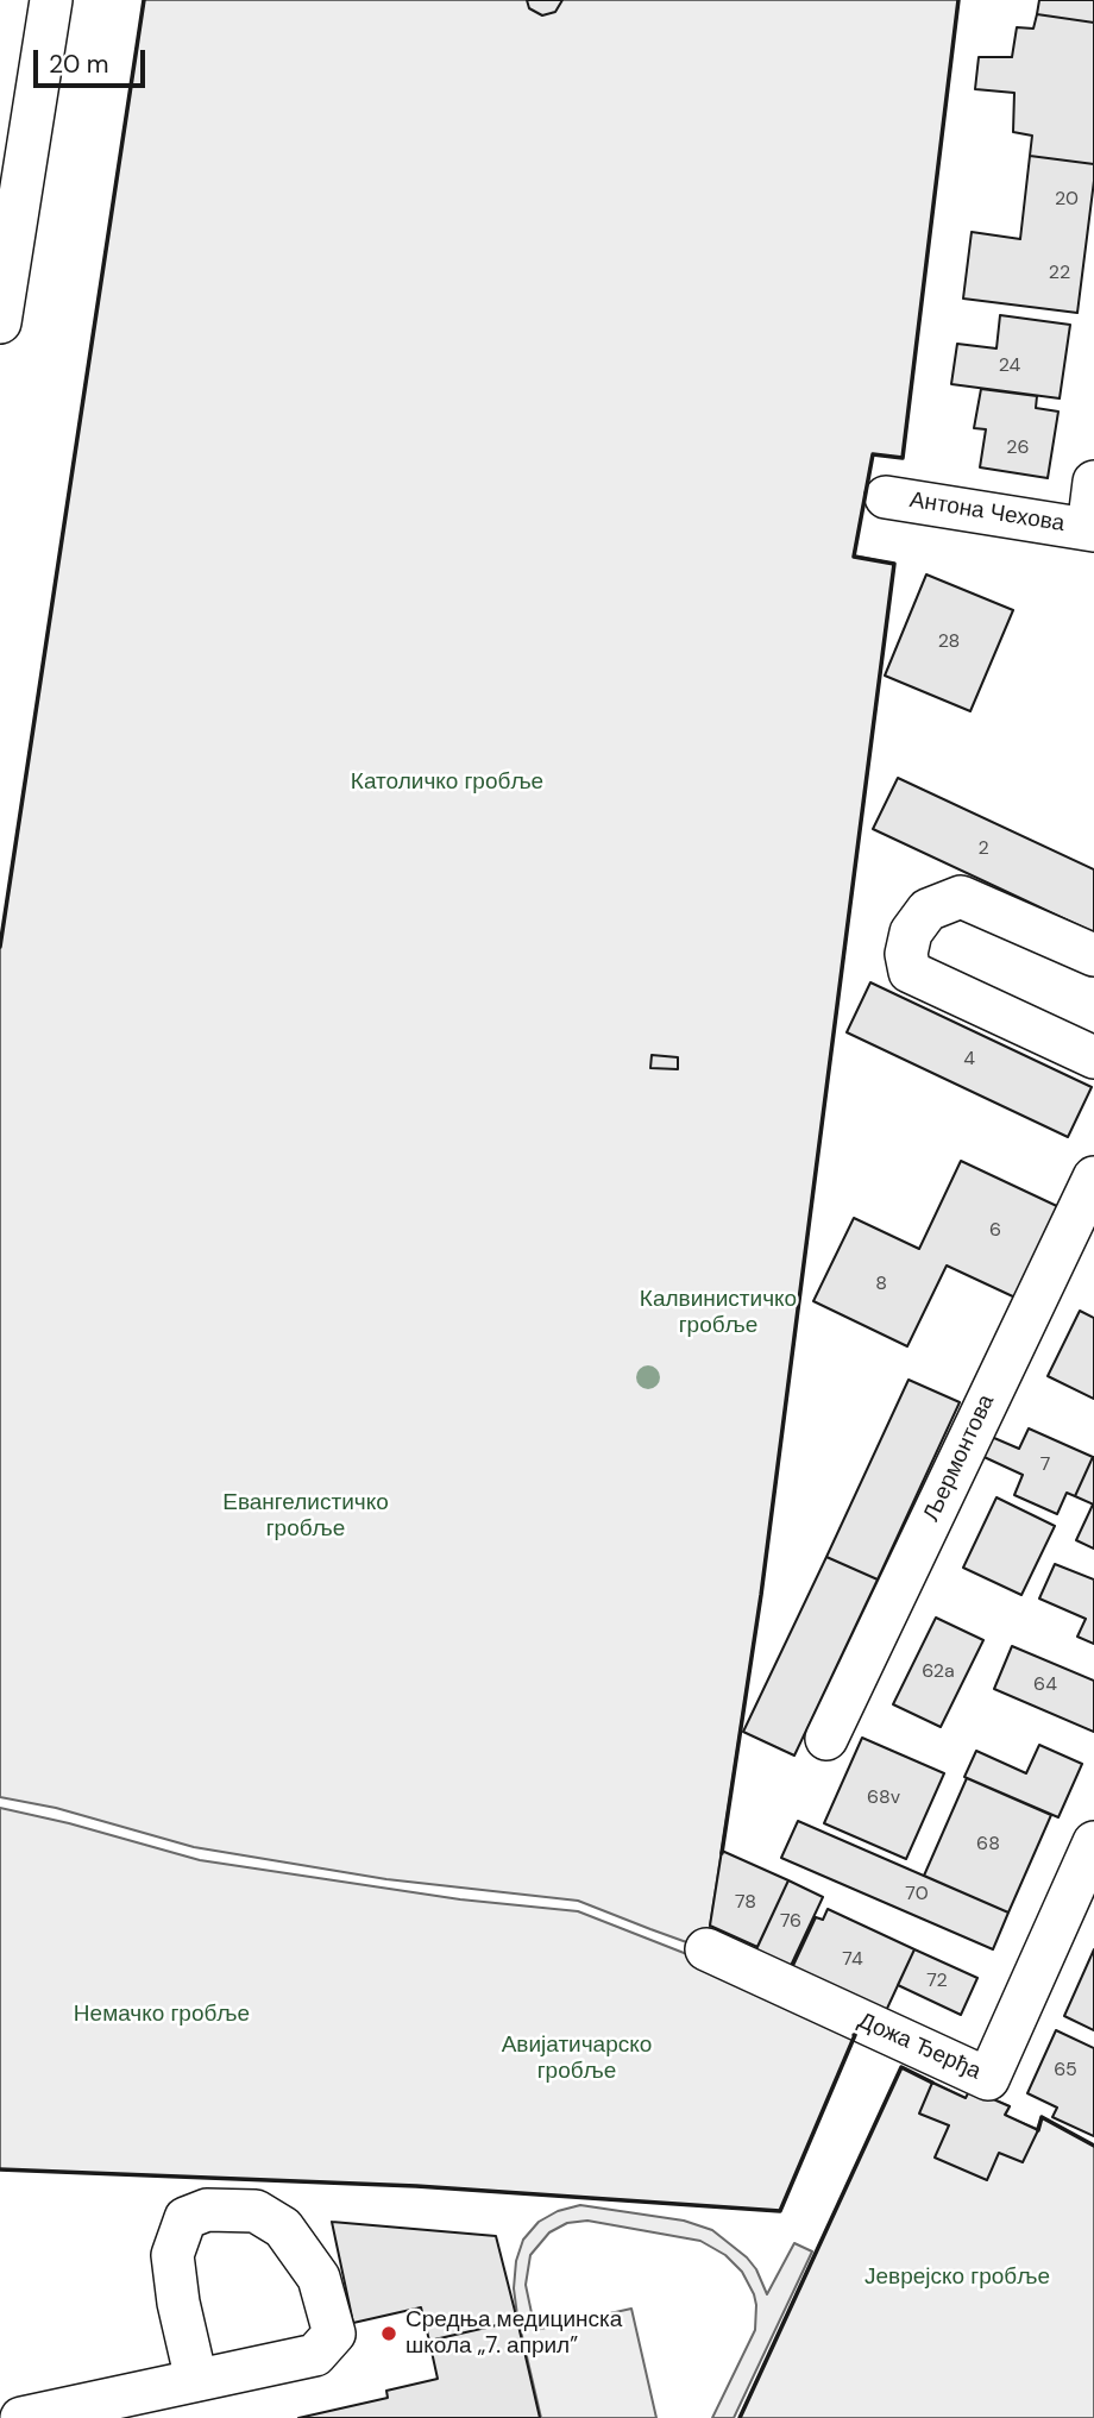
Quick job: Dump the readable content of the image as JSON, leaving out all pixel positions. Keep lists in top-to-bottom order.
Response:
{
  "streets": {
    "street": ["Антона Чехова", "Љермонтова", "Дожа Ђерђа"]
  },
  "parks": [
    "Католичко гробље",
    "Калвинистичко гробље",
    "Евангелистичко гробље",
    "Немачко гробље",
    "Авијатичарско гробље",
    "Јеврејско гробље"
  ],
  "places": ["Средња медицинска школа „7. април”"],
  "house_numbers": [
    "20",
    "22",
    "24",
    "26",
    "28",
    "2",
    "4",
    "6",
    "8",
    "7",
    "62a",
    "64",
    "68v",
    "68",
    "70",
    "78",
    "76",
    "74",
    "72",
    "65"
  ],
  "scale_bar": "20 m"
}
